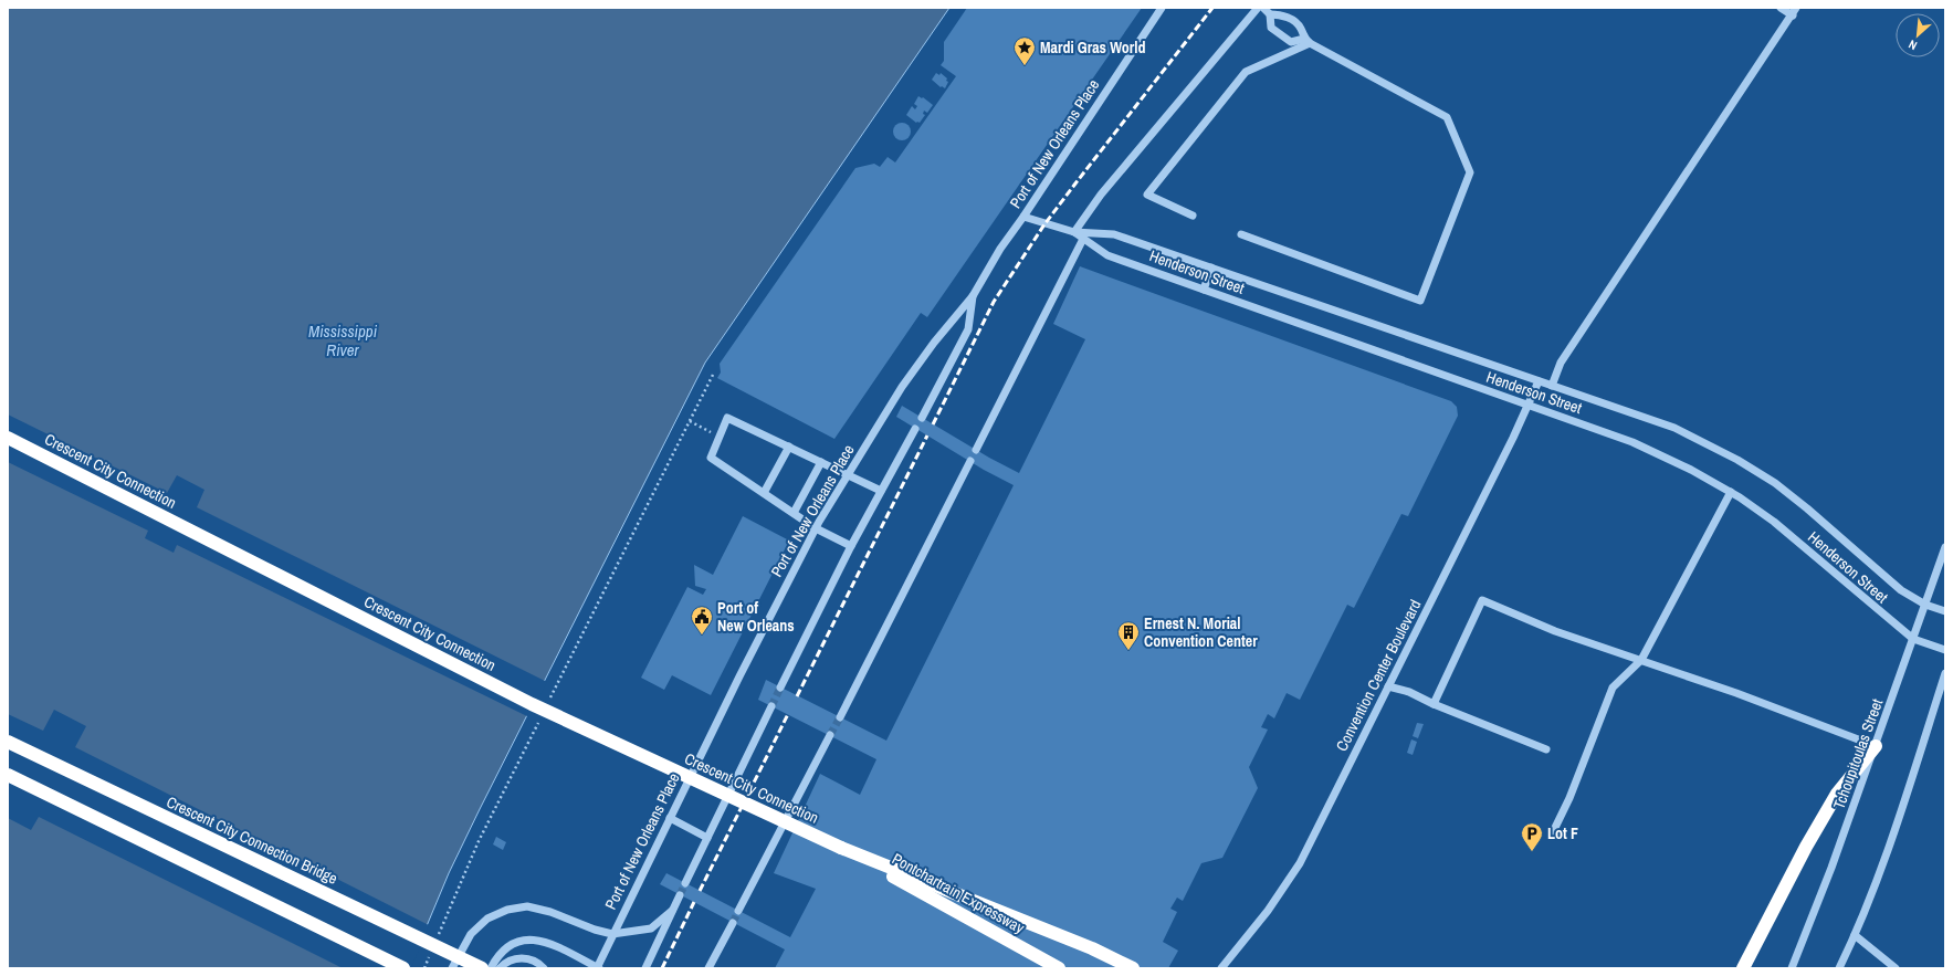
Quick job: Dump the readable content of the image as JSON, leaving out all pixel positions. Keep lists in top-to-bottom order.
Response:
{
  "streets": {
    "highway": ["Crescent City Connection", "Crescent City Connection Bridge", "Pontchartrain Expressway"],
    "street": [
      "Port of New Orleans Place",
      "Henderson Street",
      "Convention Center Boulevard",
      "Tchoupitoulas Street"
    ]
  },
  "crossings": [
    ["Port of New Orleans Place", "Henderson Street"],
    ["Henderson Street", "Convention Center Boulevard"],
    ["Henderson Street", "Tchoupitoulas Street"],
    ["Crescent City Connection", "Pontchartrain Expressway"]
  ],
  "water": ["Mississippi River"],
  "places": {
    "place": ["Mardi Gras World"],
    "public building": ["Port of New Orleans"],
    "building": ["Ernest N. Morial Convention Center"],
    "parking": ["Lot F"]
  },
  "north": "bottom left"
}
